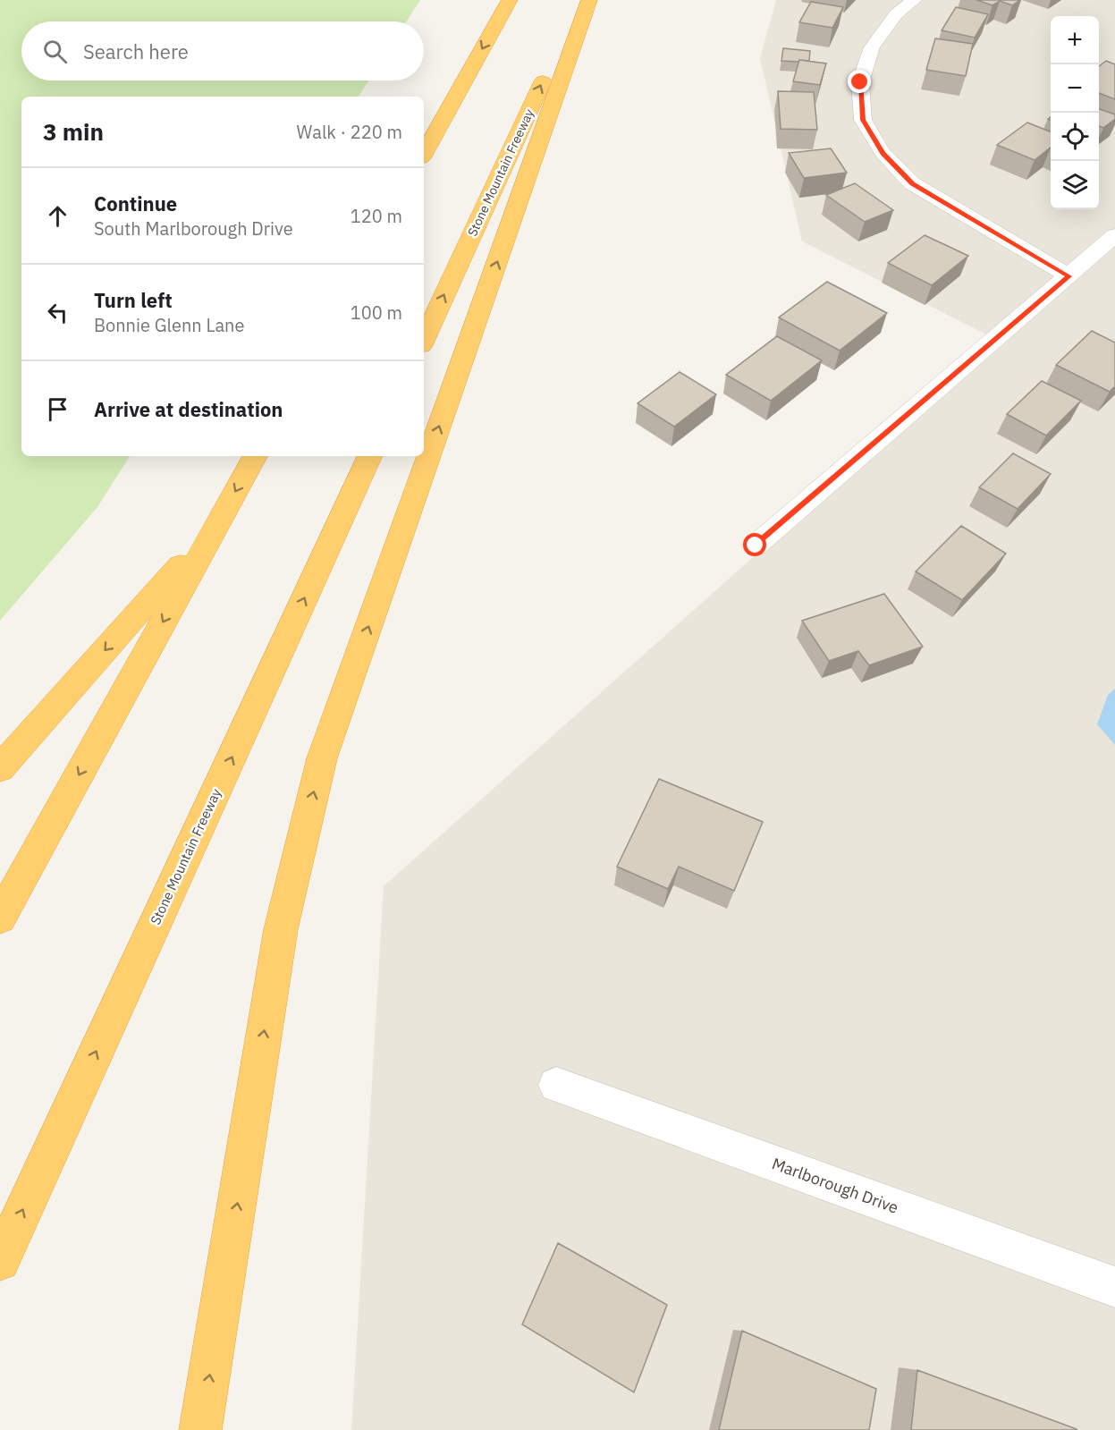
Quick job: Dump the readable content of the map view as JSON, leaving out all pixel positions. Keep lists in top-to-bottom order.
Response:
{
  "streets": {
    "highway": ["Stone Mountain Freeway"],
    "street": ["Marlborough Drive"]
  },
  "page": {
    "map_buttons": ["+", "−"],
    "search": "Search here",
    "heading": ["3 min", "Walk · 220 m"],
    "list": [
      ["Continue", "South Marlborough Drive", "120 m"],
      ["Turn left", "Bonnie Glenn Lane", "100 m"],
      "Arrive at destination"
    ]
  }
}
